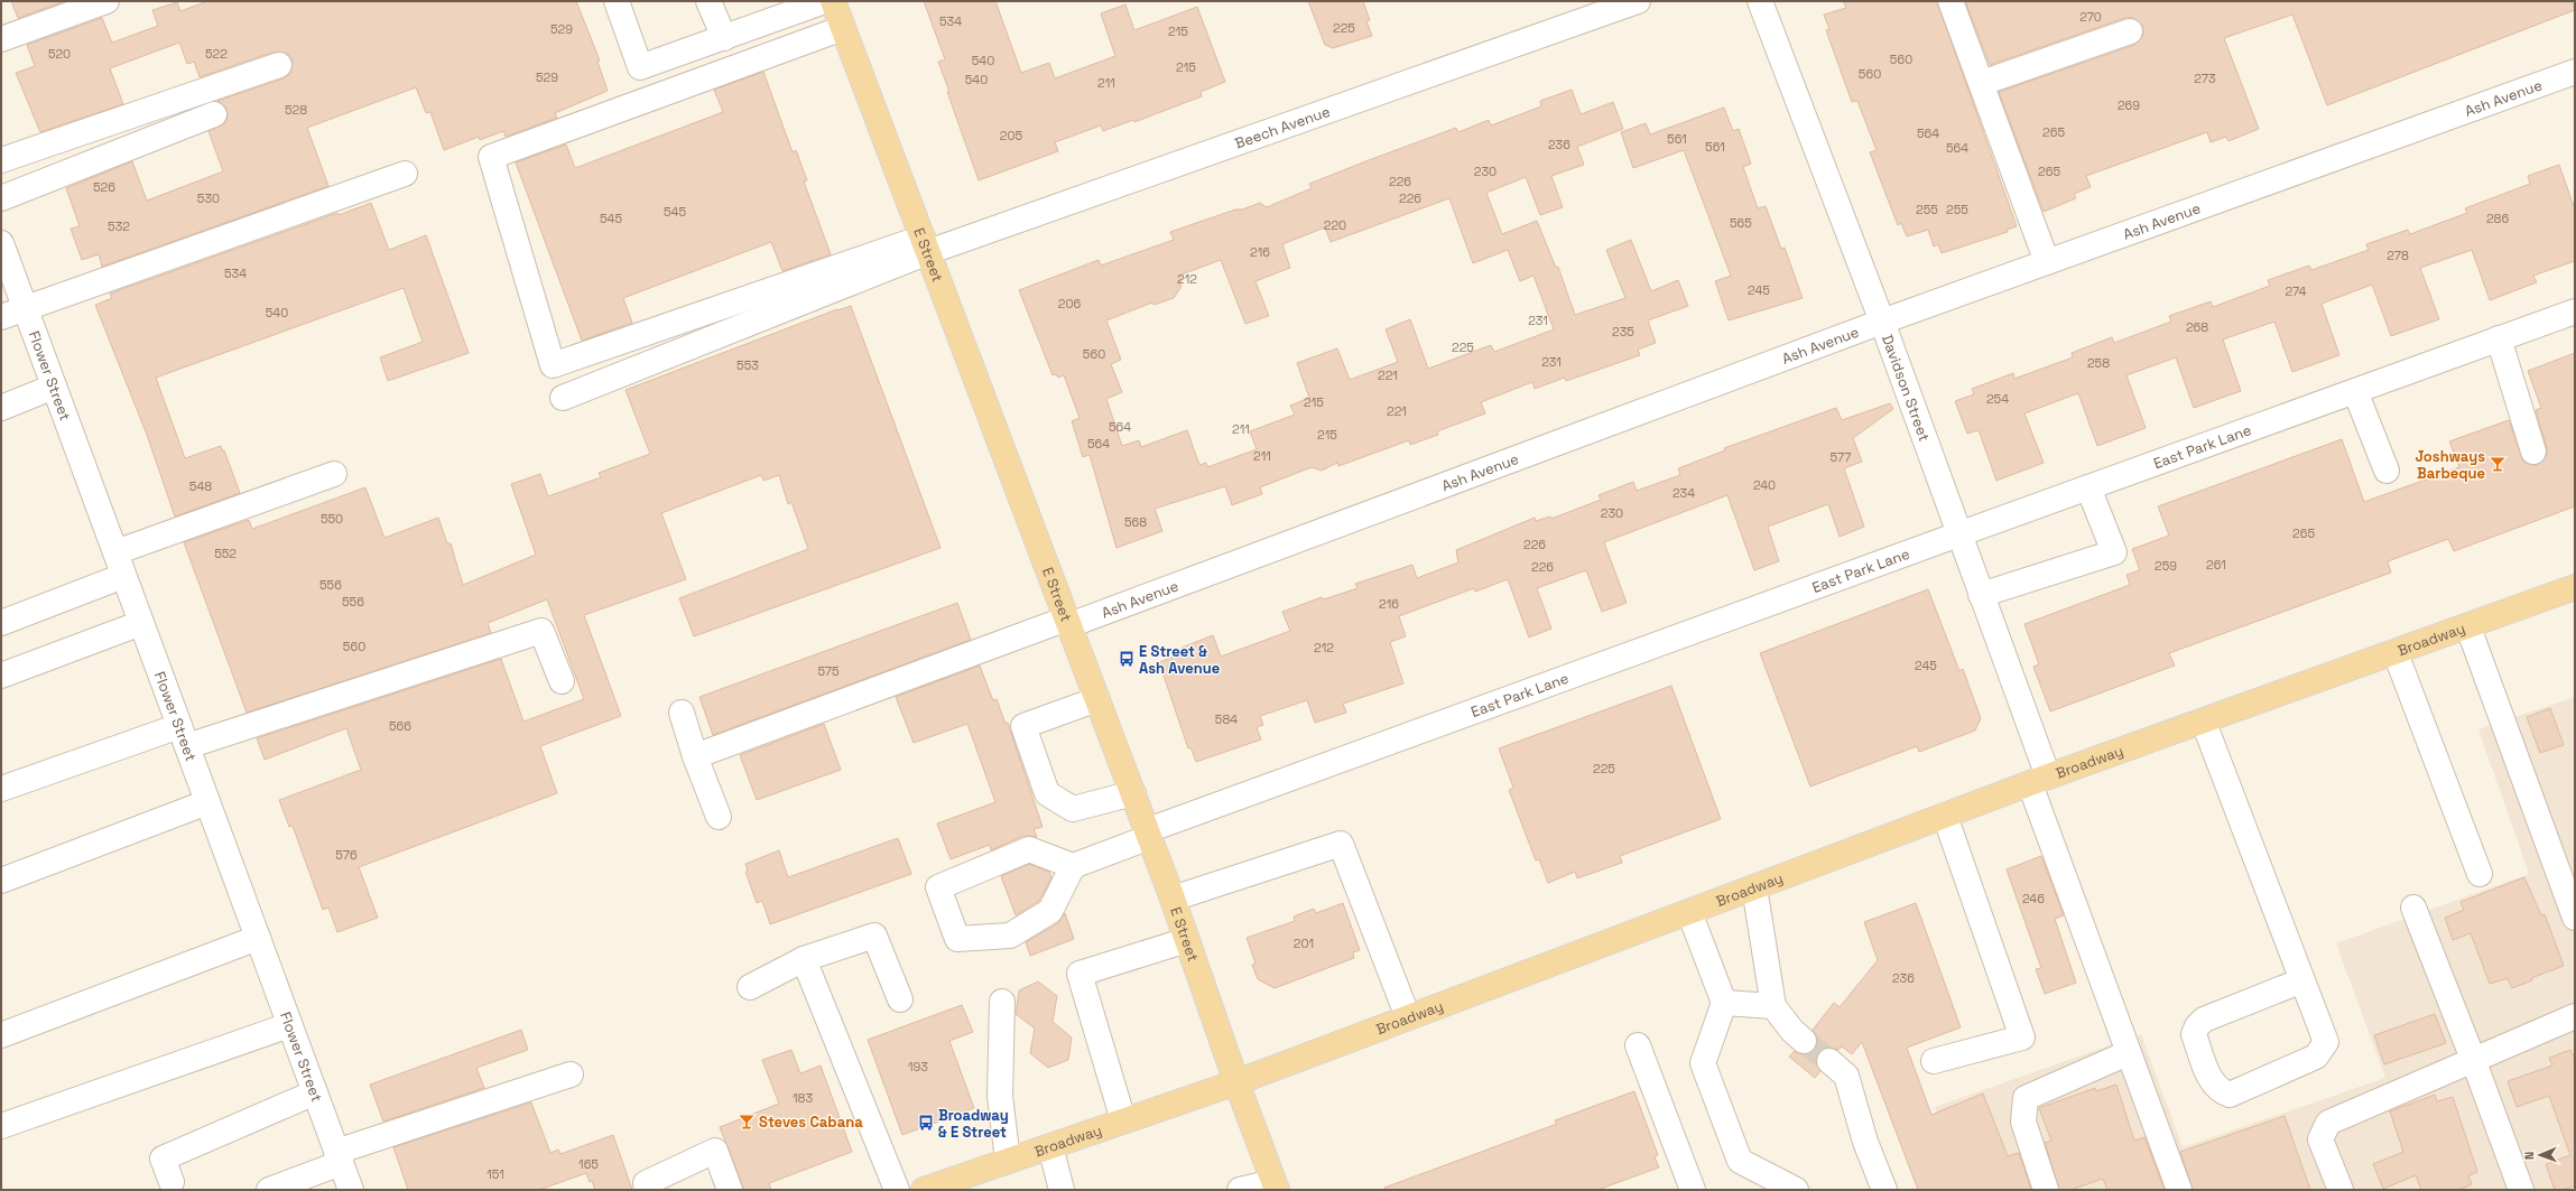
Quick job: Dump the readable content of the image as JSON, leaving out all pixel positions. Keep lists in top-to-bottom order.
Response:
{
  "streets": {
    "main road": ["E Street", "Broadway"],
    "street": [
      "Ash Avenue",
      "Beech Avenue",
      "Flower Street",
      "Davidson Street",
      "East Park Lane"
    ]
  },
  "crossings": [
    ["Ash Avenue", "E Street"],
    ["Ash Avenue", "Davidson Street"],
    ["Beech Avenue", "E Street"],
    ["E Street", "East Park Lane"],
    ["E Street", "Broadway"],
    ["Davidson Street", "East Park Lane"],
    ["Davidson Street", "Broadway"]
  ],
  "places": {
    "bar": ["Joshways Barbeque", "Steves Cabana"],
    "bus stop": ["E Street & Ash Avenue", "Broadway & E Street"]
  },
  "house_numbers": [
    "270",
    "534",
    "225",
    "529",
    "215",
    "520",
    "522",
    "560",
    "540",
    "215",
    "560",
    "529",
    "273",
    "540",
    "211",
    "269",
    "528",
    "265",
    "564",
    "205",
    "561",
    "236",
    "561",
    "564",
    "230",
    "265",
    "226",
    "526",
    "530",
    "226",
    "255",
    "255",
    "545",
    "545",
    "286",
    "565",
    "220",
    "532",
    "216",
    "278",
    "534",
    "212",
    "245",
    "274",
    "206",
    "540",
    "231",
    "268",
    "235",
    "225",
    "560",
    "231",
    "258",
    "553",
    "221",
    "254",
    "215",
    "221",
    "564",
    "211",
    "215",
    "564",
    "211",
    "577",
    "240",
    "548",
    "234",
    "230",
    "550",
    "568",
    "265",
    "226",
    "552",
    "261",
    "259",
    "226",
    "556",
    "556",
    "216",
    "560",
    "212",
    "245",
    "575",
    "584",
    "566",
    "225",
    "576",
    "246",
    "201",
    "236",
    "193",
    "183",
    "165",
    "151"
  ],
  "north": "left"
}
